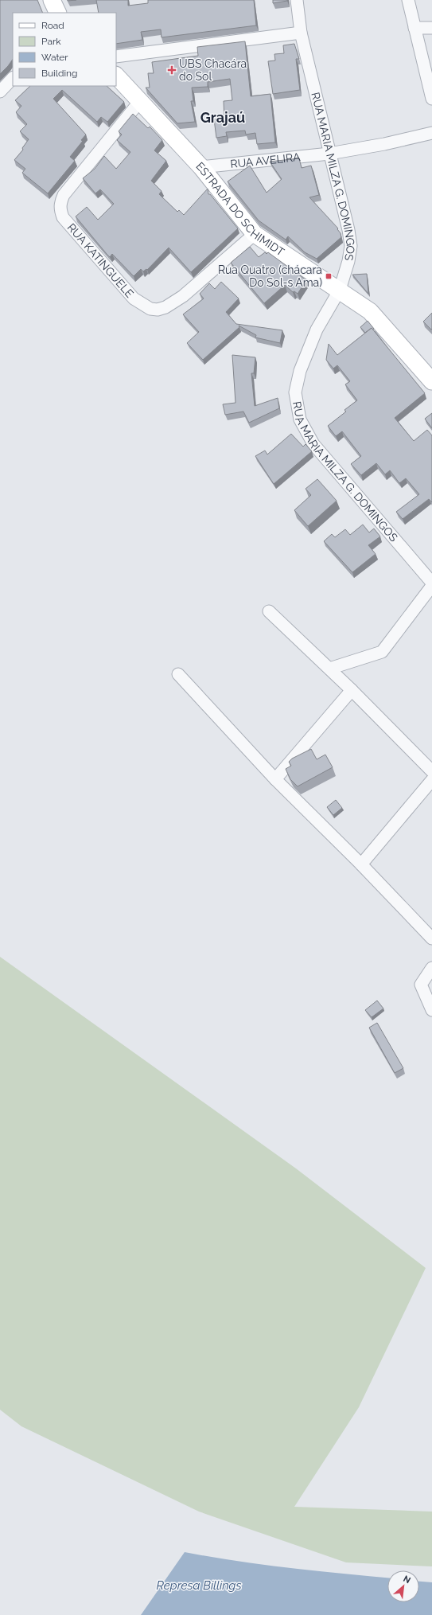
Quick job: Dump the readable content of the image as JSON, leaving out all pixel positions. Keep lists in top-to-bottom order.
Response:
{
  "streets": {
    "street": [
      "RUA AVELIRA",
      "RUA MARIA MILZA G. DOMINGOS",
      "ESTRADA DO SCHIMIDT",
      "RUA KATINGUELE"
    ]
  },
  "crossings": [
    ["RUA AVELIRA", "RUA MARIA MILZA G. DOMINGOS"],
    ["RUA AVELIRA", "ESTRADA DO SCHIMIDT"],
    ["RUA MARIA MILZA G. DOMINGOS", "ESTRADA DO SCHIMIDT"],
    ["ESTRADA DO SCHIMIDT", "RUA KATINGUELE"]
  ],
  "districts": ["Grajaú"],
  "water": ["Represa Billings"],
  "places": {
    "health": ["UBS Chacára do Sol"],
    "transit": ["Rua Quatro (chácara Do Sol-s Ama)"]
  },
  "legend": [
    "Road",
    "Park",
    "Water",
    "Building"
  ],
  "north": "top right"
}
